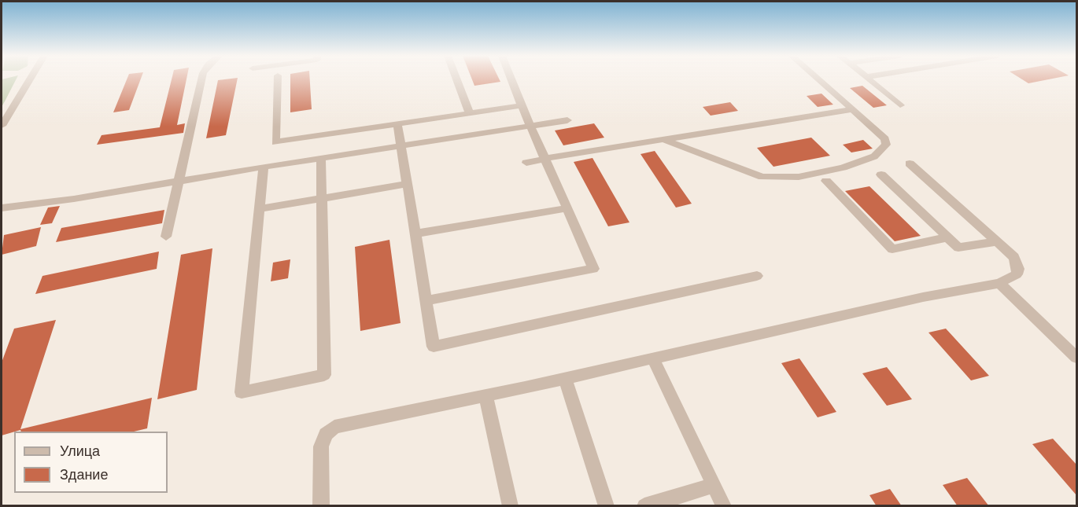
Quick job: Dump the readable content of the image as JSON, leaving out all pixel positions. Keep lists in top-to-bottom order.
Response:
{
  "legend": ["Улица", "Здание"]
}
